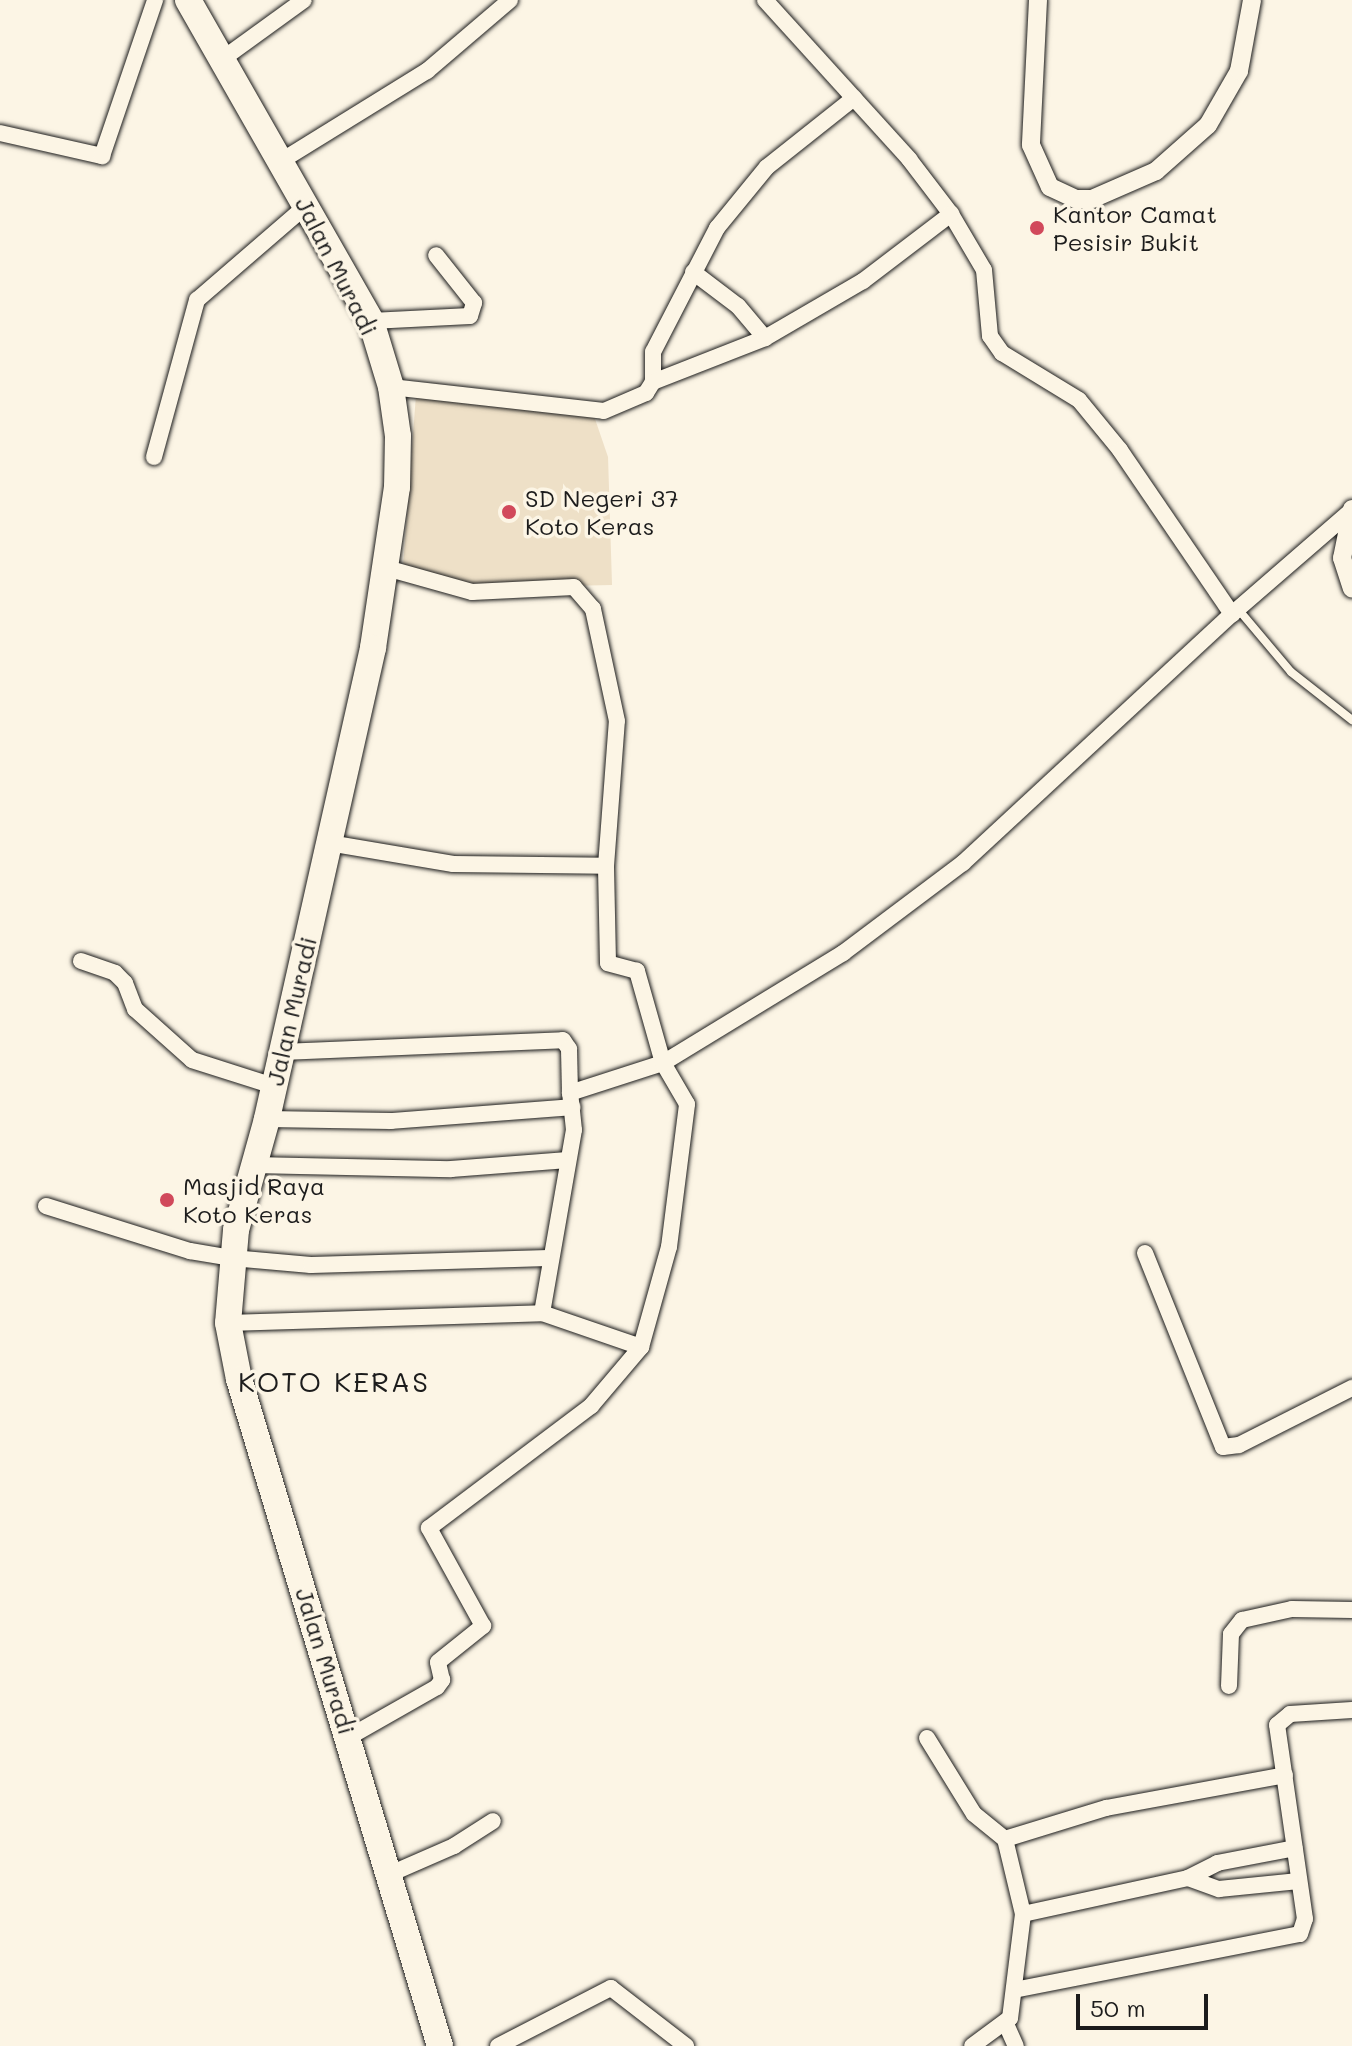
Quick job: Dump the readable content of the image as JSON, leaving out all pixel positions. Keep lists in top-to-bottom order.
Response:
{
  "streets": {
    "highway": ["Jalan Muradi"]
  },
  "districts": ["KOTO KERAS"],
  "places": ["Kantor Camat Pesisir Bukit", "SD Negeri 37 Koto Keras", "Masjid Raya Koto Keras"],
  "scale_bar": "50 m"
}
